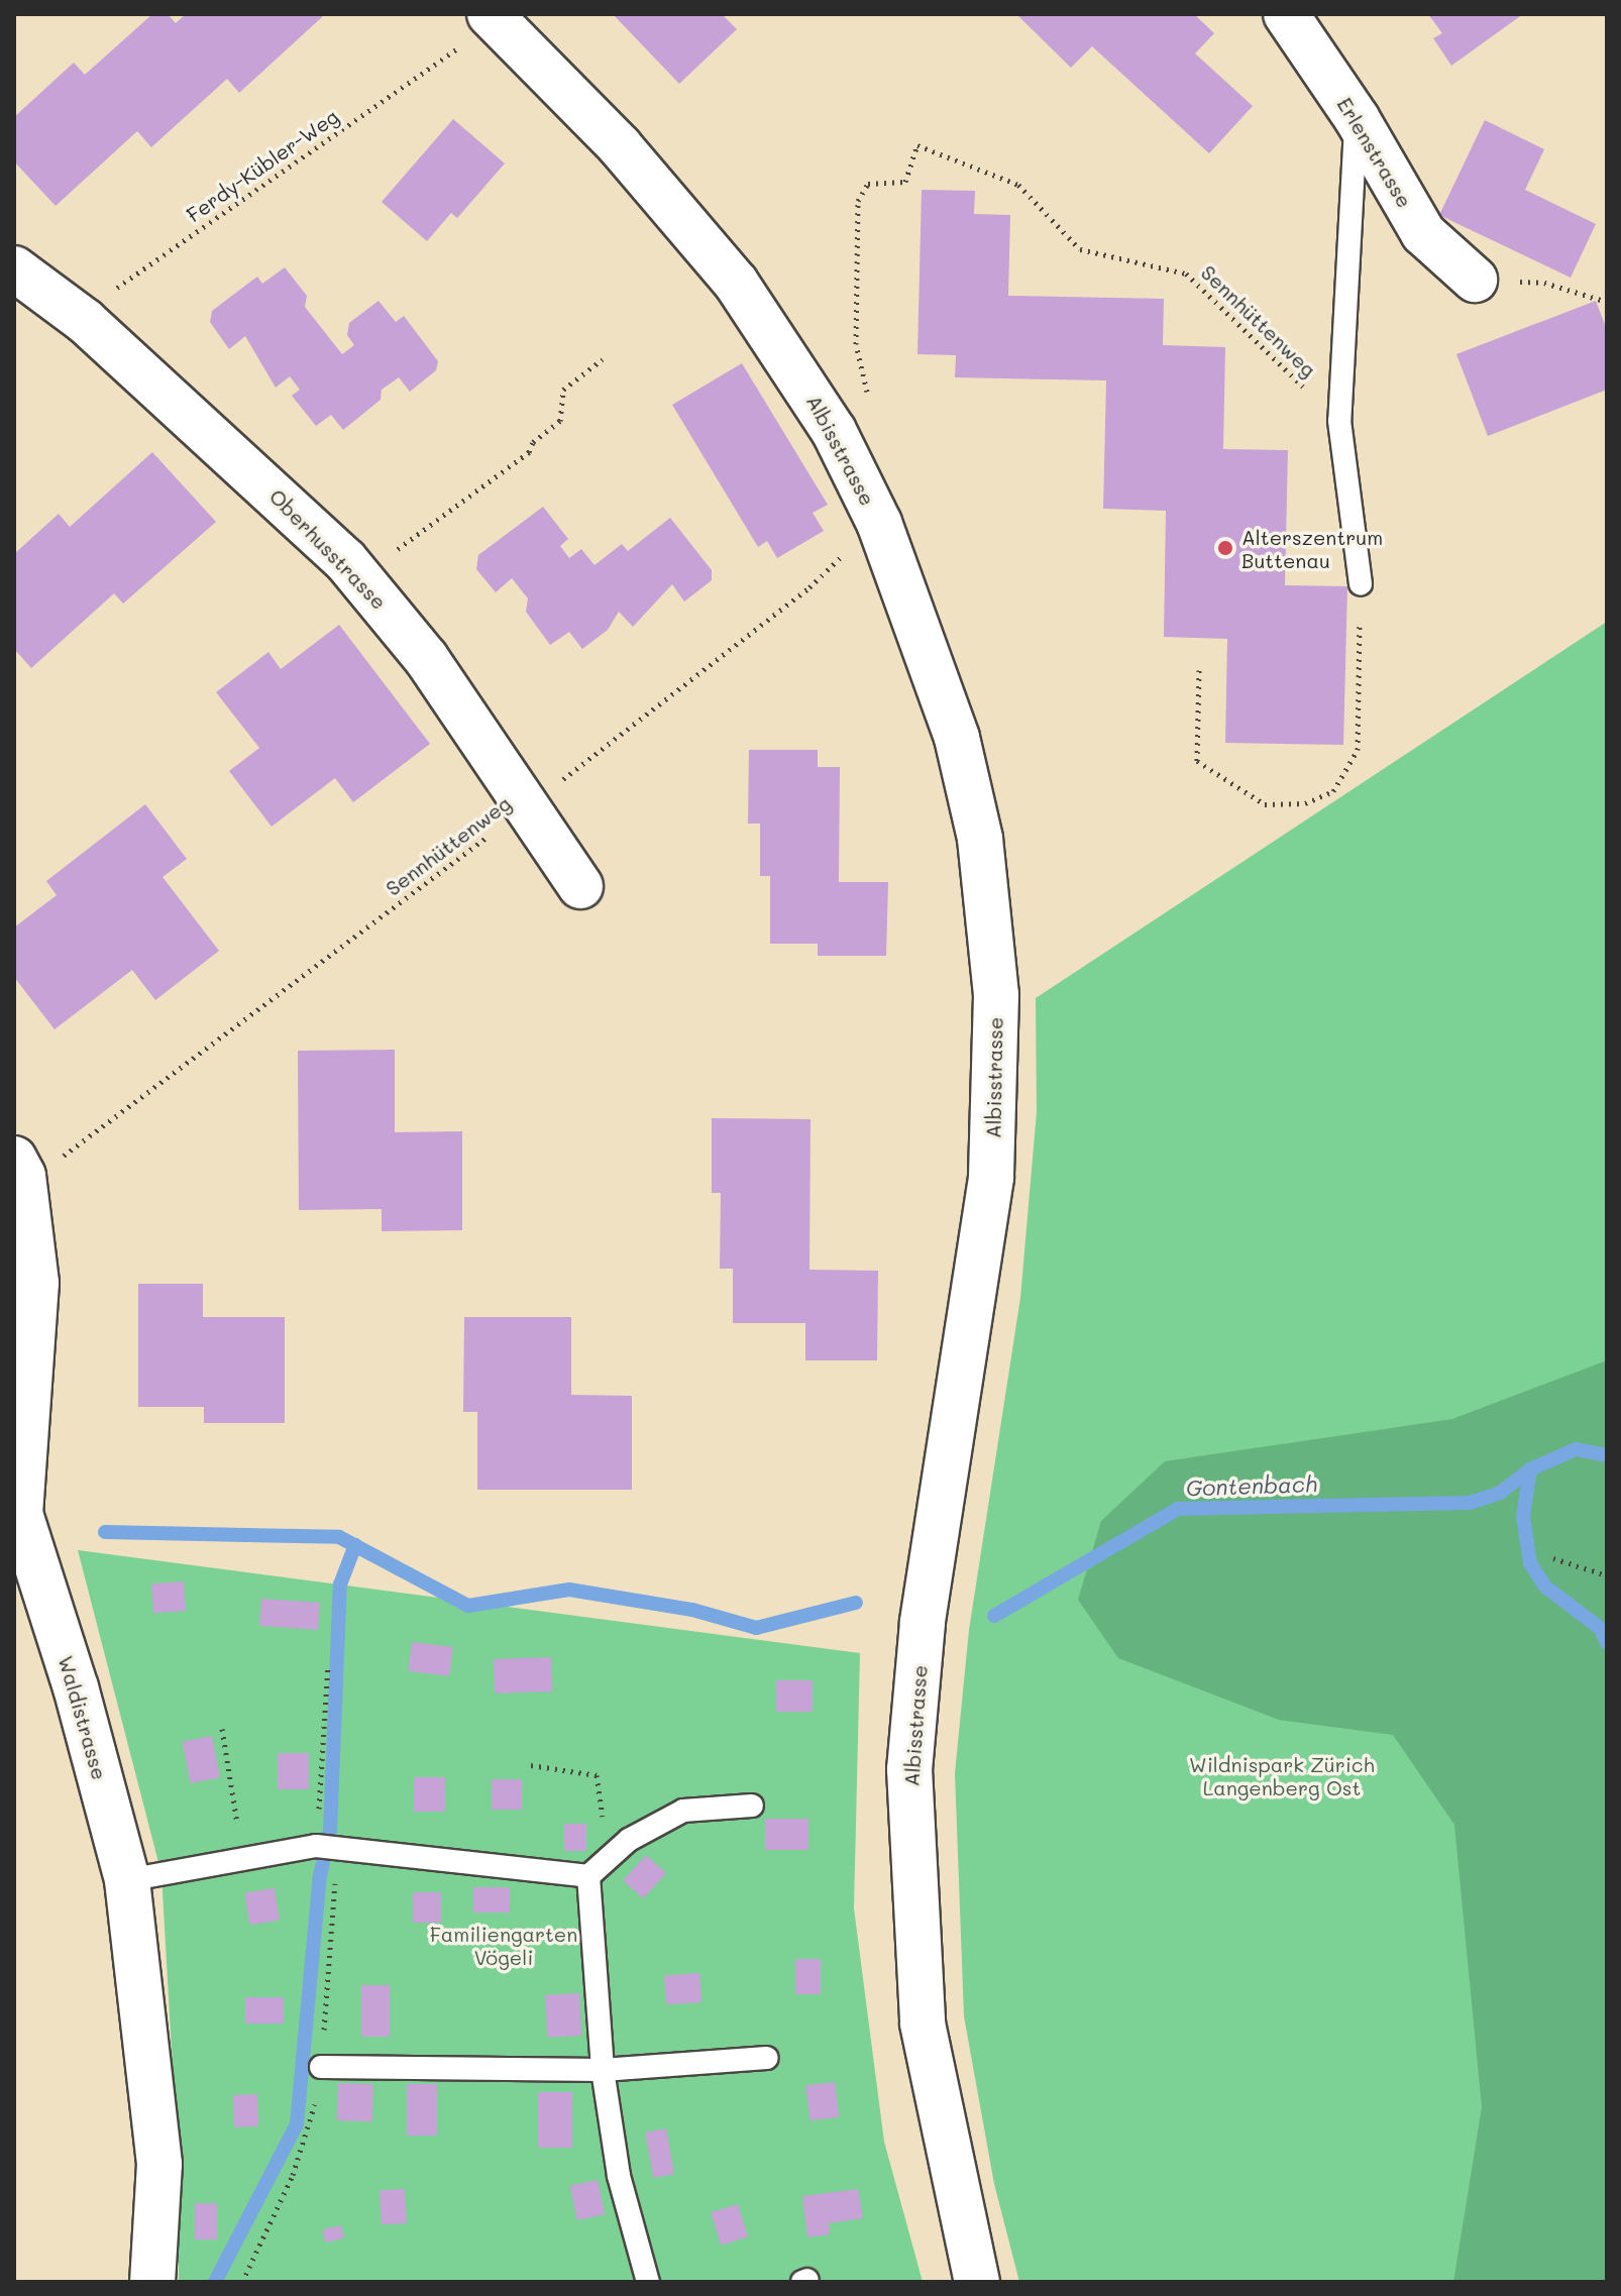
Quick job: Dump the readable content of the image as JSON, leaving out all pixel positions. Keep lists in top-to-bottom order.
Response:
{
  "streets": {
    "main road": [
      "Erlenstrasse",
      "Albisstrasse",
      "Oberhusstrasse",
      "Waldistrasse"
    ],
    "path": ["Ferdy-Kübler-Weg", "Sennhüttenweg"]
  },
  "crossings": [
    ["Ferdy-Kübler-Weg", "Albisstrasse"],
    ["Ferdy-Kübler-Weg", "Oberhusstrasse"],
    ["Sennhüttenweg", "Albisstrasse"],
    ["Sennhüttenweg", "Oberhusstrasse"],
    ["Sennhüttenweg", "Waldistrasse"]
  ],
  "water": ["Gontenbach"],
  "parks": ["Wildnispark Zürich Langenberg Ost", "Familiengarten Vögeli"],
  "places": ["Alterszentrum Buttenau"]
}
